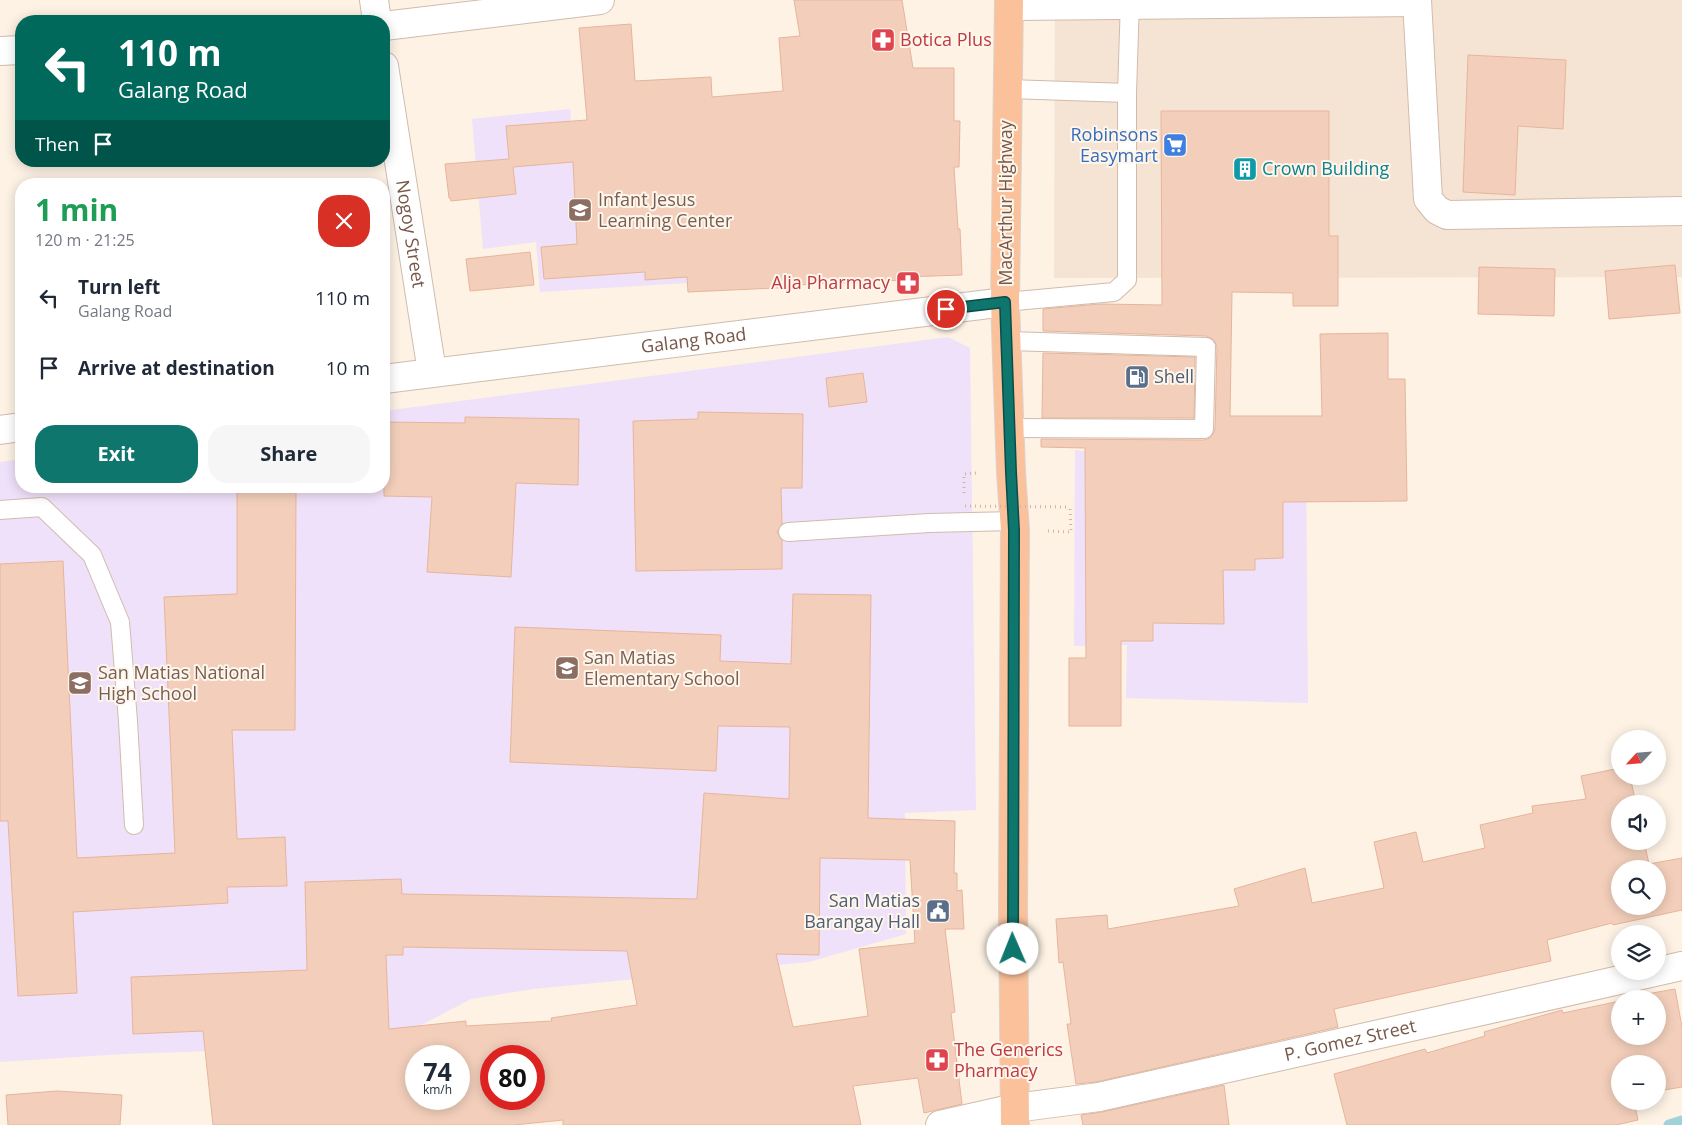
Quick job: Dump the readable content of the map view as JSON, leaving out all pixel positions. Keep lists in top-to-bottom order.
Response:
{
  "streets": {
    "highway": ["MacArthur Highway"],
    "street": ["Nogoy Street", "Galang Road", "P. Gomez Street"]
  },
  "crossings": [
    ["MacArthur Highway", "Galang Road"],
    ["MacArthur Highway", "P. Gomez Street"],
    ["Nogoy Street", "Galang Road"]
  ],
  "places": {
    "pharmacy": ["Botica Plus", "Alja Pharmacy", "The Generics Pharmacy"],
    "supermarket": ["Robinsons Easymart"],
    "building": ["Crown Building"],
    "school or university": ["Infant Jesus Learning Center", "San Matias Elementary School", "San Matias National High School"],
    "fuel station": ["Shell"],
    "public building": ["San Matias Barangay Hall"]
  },
  "north": "bottom left",
  "page": {
    "turn": ["110 m", "Galang Road"],
    "then": "Then",
    "heading": ["1 min", "120 m · 21:25"],
    "list": [
      {
        "name": "Turn left",
        "note": "Galang Road",
        "value": "110 m"
      },
      {
        "name": "Arrive at destination",
        "value": "10 m"
      }
    ],
    "buttons": ["Exit", "Share"],
    "map_buttons": ["+", "−"],
    "speed": "74 km/h",
    "limit": "80"
  }
}
